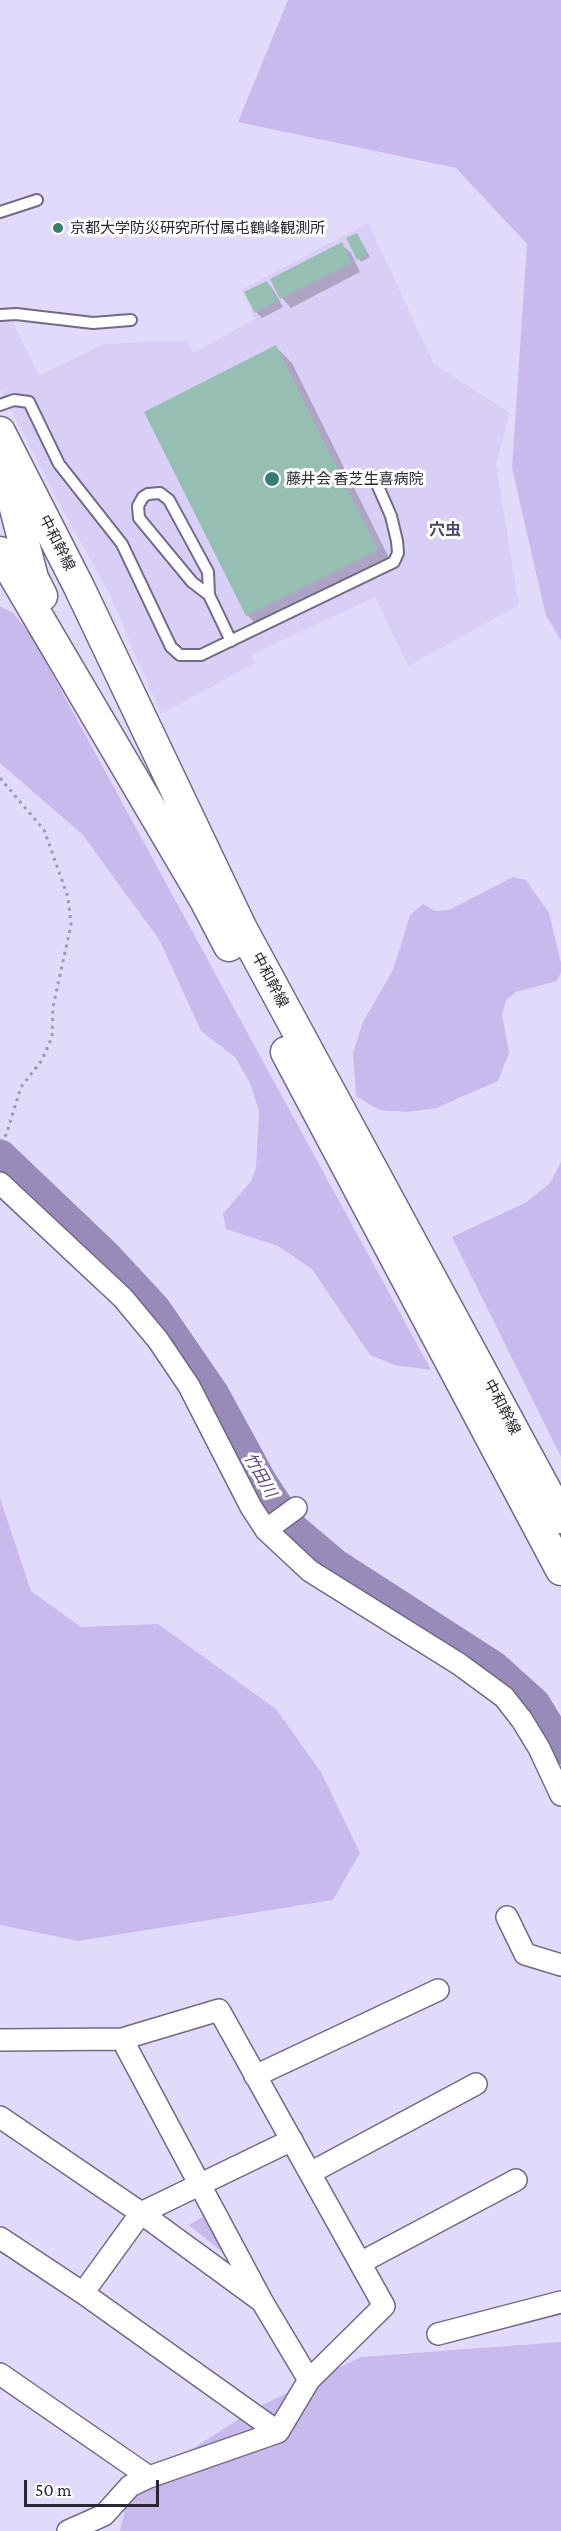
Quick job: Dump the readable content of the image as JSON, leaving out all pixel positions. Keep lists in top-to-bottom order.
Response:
{
  "streets": {
    "main road": ["中和幹線"]
  },
  "districts": ["穴虫"],
  "water": ["竹田川"],
  "places": ["京都大学防災研究所付属屯鶴峰観測所", "藤井会 香芝生喜病院"],
  "scale_bar": "50 m"
}
